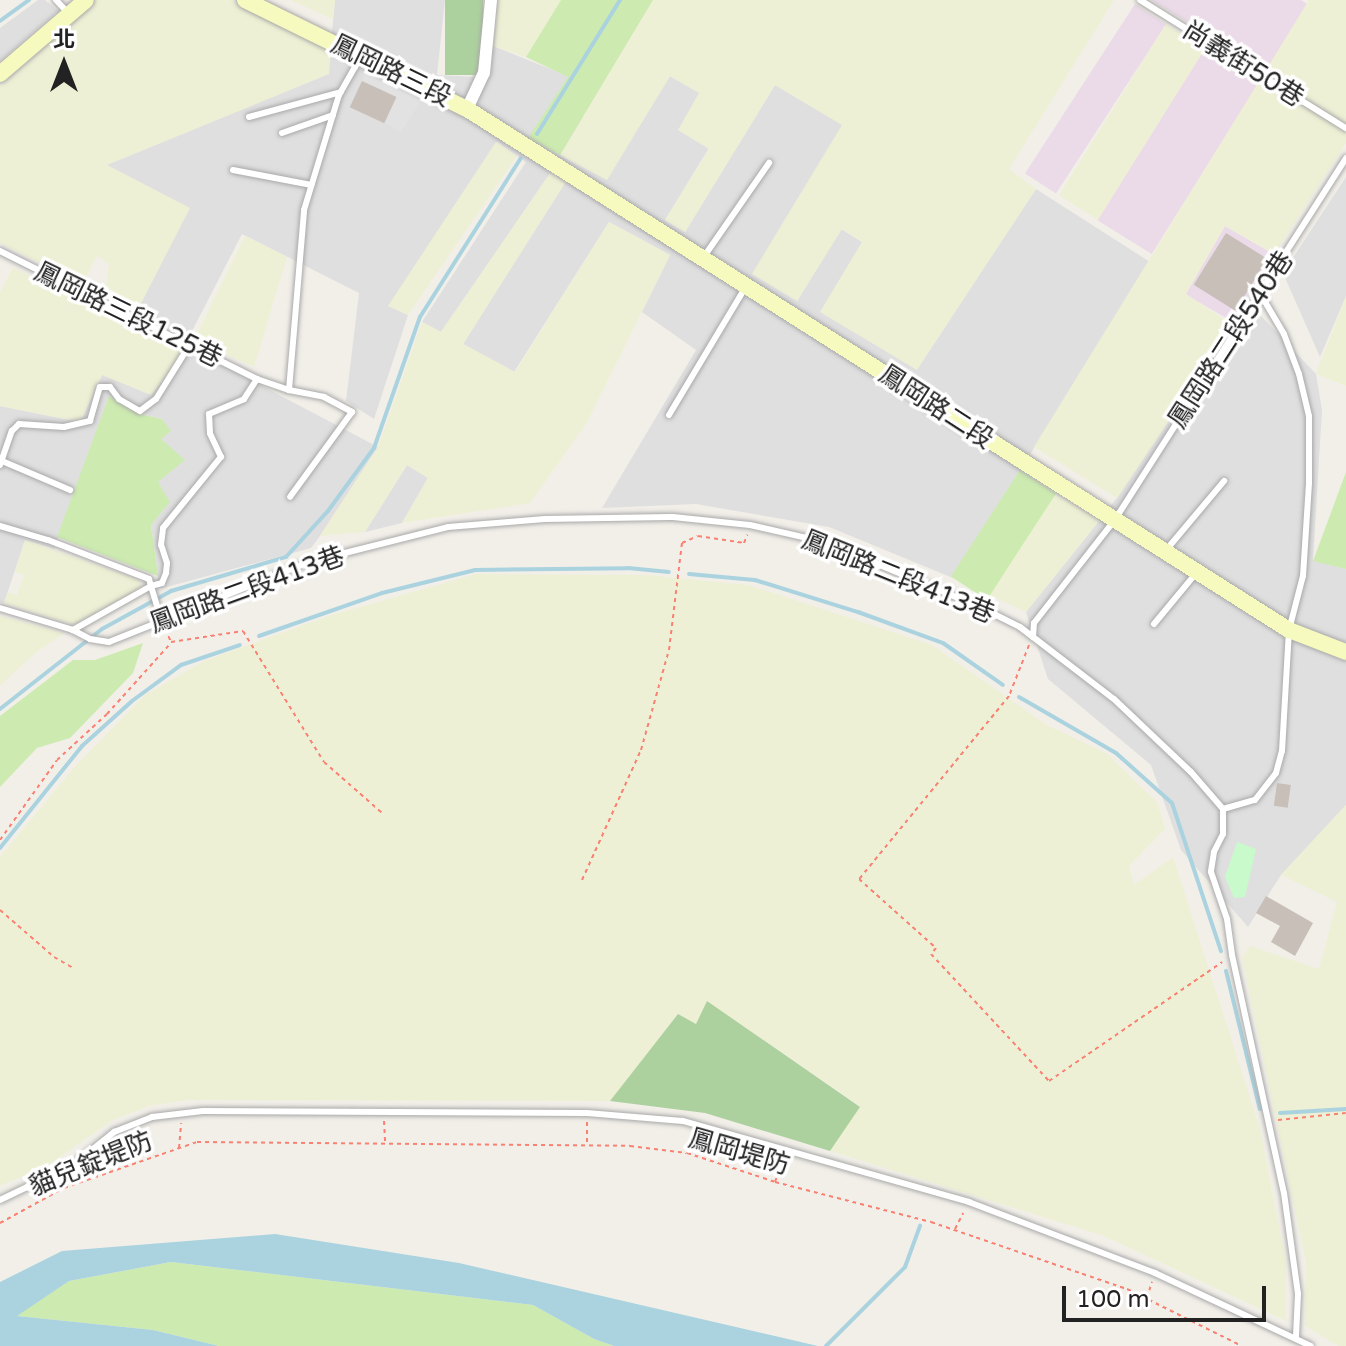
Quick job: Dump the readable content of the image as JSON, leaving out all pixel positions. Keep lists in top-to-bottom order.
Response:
{
  "streets": {
    "street": ["鳳岡路三段", "鳳岡路二段"],
    "lane": [
      "尚義街50巷",
      "鳳岡路三段125巷",
      "鳳岡路二段540巷",
      "鳳岡路二段413巷"
    ],
    "path": ["鳳岡堤防", "貓兒錠堤防"]
  },
  "crossings": [
    ["鳳岡路三段", "鳳岡路二段"],
    ["鳳岡路二段540巷", "鳳岡路二段"],
    ["鳳岡路二段540巷", "鳳岡路二段413巷"],
    ["鳳岡堤防", "貓兒錠堤防"]
  ],
  "scale_bar": "100 m",
  "north": "top"
}
